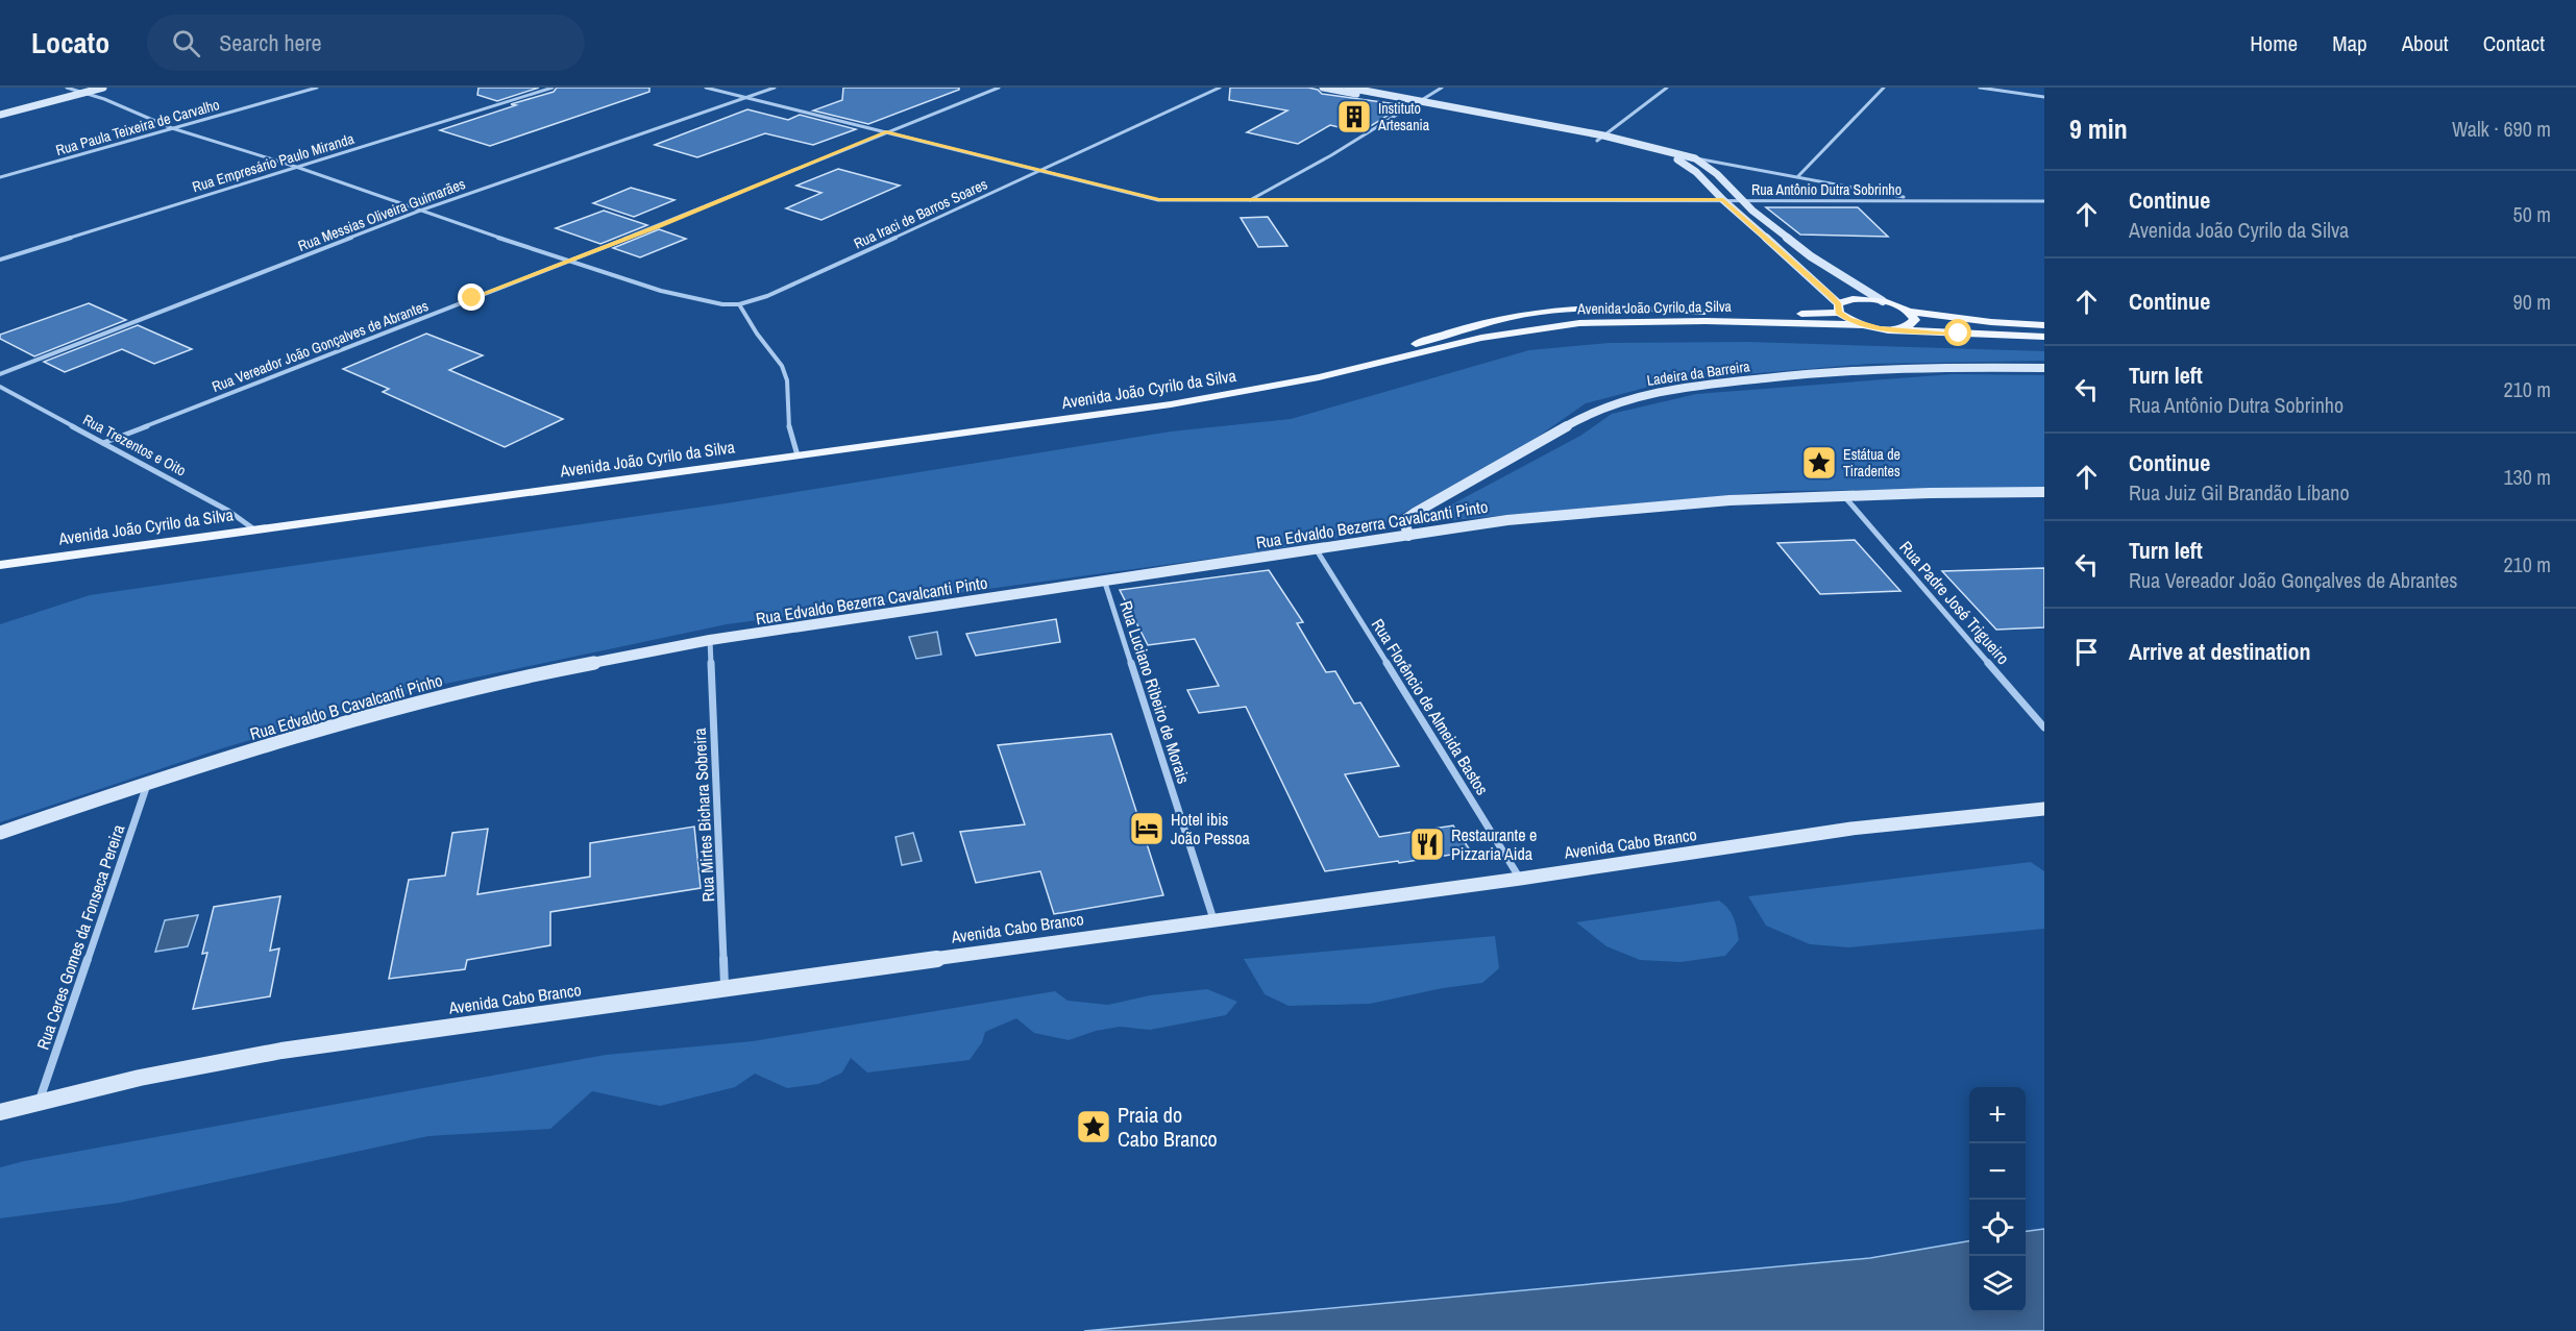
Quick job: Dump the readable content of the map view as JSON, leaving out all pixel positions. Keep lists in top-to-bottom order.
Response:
{
  "streets": {
    "main road": [
      "Avenida João Cyrilo da Silva",
      "Ladeira da Barreira",
      "Rua Edvaldo Bezerra Cavalcanti Pinto",
      "Rua Edvaldo B Cavalcanti Pinho",
      "Avenida Cabo Branco"
    ],
    "street": [
      "Rua Paula Teixeira de Carvalho",
      "Rua Empresário Paulo Miranda",
      "Rua Antônio Dutra Sobrinho",
      "Rua Iraci de Barros Soares",
      "Rua Messias Oliveira Guimarães",
      "Rua Vereador João Gonçalves de Abrantes",
      "Rua Trezentos e Oito",
      "Rua Padre José Trigueiro",
      "Rua Luciano Ribeiro de Morais",
      "Rua Florêncio de Almeida Bastos",
      "Rua Mirtes Bichara Sobreira",
      "Rua Ceres Gomes da Fonseca Pereira"
    ]
  },
  "crossings": [
    ["Rua Antônio Dutra Sobrinho", "Rua Iraci de Barros Soares"],
    ["Rua Antônio Dutra Sobrinho", "Rua Messias Oliveira Guimarães"],
    ["Rua Antônio Dutra Sobrinho", "Rua Vereador João Gonçalves de Abrantes"],
    ["Avenida João Cyrilo da Silva", "Rua Trezentos e Oito"],
    ["Rua Vereador João Gonçalves de Abrantes", "Rua Trezentos e Oito"],
    ["Ladeira da Barreira", "Rua Edvaldo Bezerra Cavalcanti Pinto"],
    ["Rua Edvaldo Bezerra Cavalcanti Pinto", "Rua Padre José Trigueiro"],
    ["Rua Edvaldo Bezerra Cavalcanti Pinto", "Rua Luciano Ribeiro de Morais"],
    ["Rua Edvaldo Bezerra Cavalcanti Pinto", "Rua Edvaldo B Cavalcanti Pinho"],
    ["Rua Edvaldo Bezerra Cavalcanti Pinto", "Rua Florêncio de Almeida Bastos"],
    ["Rua Edvaldo Bezerra Cavalcanti Pinto", "Rua Mirtes Bichara Sobreira"],
    ["Rua Luciano Ribeiro de Morais", "Avenida Cabo Branco"],
    ["Rua Edvaldo B Cavalcanti Pinho", "Rua Mirtes Bichara Sobreira"],
    ["Rua Edvaldo B Cavalcanti Pinho", "Rua Ceres Gomes da Fonseca Pereira"],
    ["Rua Florêncio de Almeida Bastos", "Avenida Cabo Branco"],
    ["Rua Mirtes Bichara Sobreira", "Avenida Cabo Branco"],
    ["Avenida Cabo Branco", "Rua Ceres Gomes da Fonseca Pereira"]
  ],
  "places": {
    "building": ["Instituto Artesania"],
    "place": ["Estátua de Tiradentes", "Praia do Cabo Branco"],
    "hotel": ["Hotel ibis João Pessoa"],
    "restaurant": ["Restaurante e Pizzaria Aida"]
  },
  "page": {
    "header": "Locato",
    "search": "Search here",
    "nav": [
      "Home",
      "Map",
      "About",
      "Contact"
    ],
    "heading": ["9 min", "Walk · 690 m"],
    "list": [
      ["Continue", "Avenida João Cyrilo da Silva", "50 m"],
      ["Continue", "90 m"],
      ["Turn left", "Rua Antônio Dutra Sobrinho", "210 m"],
      ["Continue", "Rua Juiz Gil Brandão Líbano", "130 m"],
      ["Turn left", "Rua Vereador João Gonçalves de Abrantes", "210 m"],
      "Arrive at destination"
    ],
    "map_buttons": ["+", "−"]
  }
}
